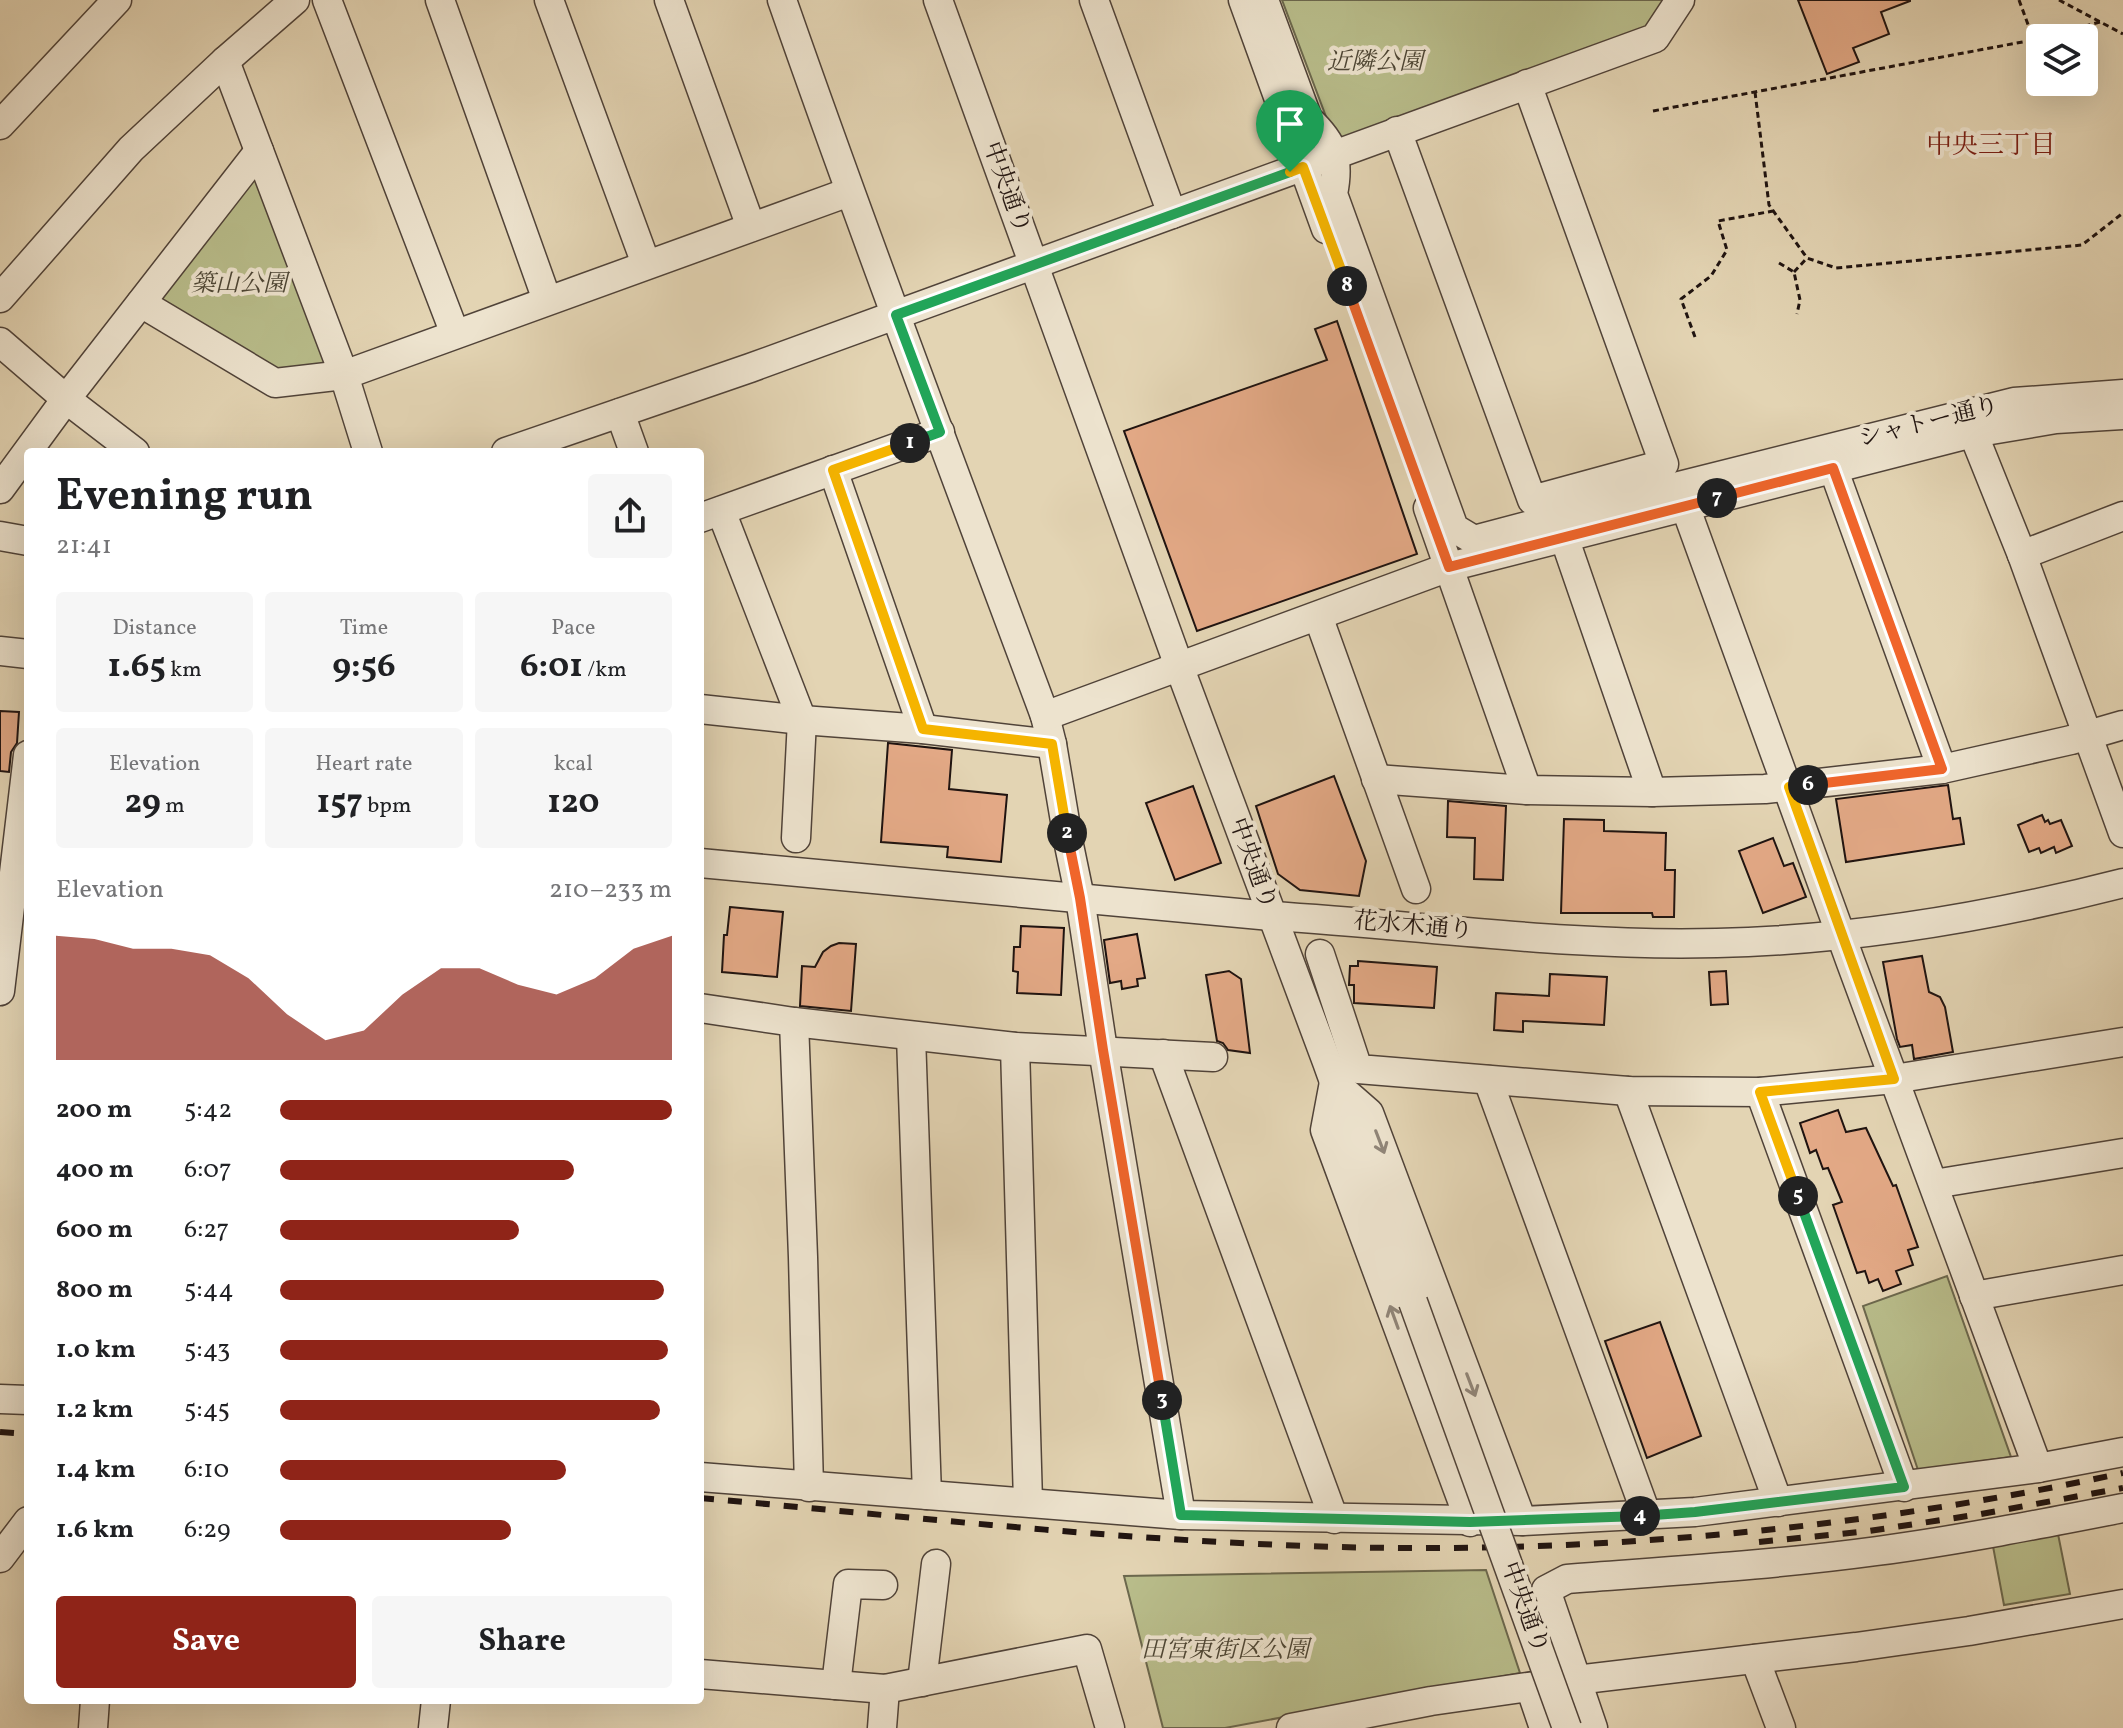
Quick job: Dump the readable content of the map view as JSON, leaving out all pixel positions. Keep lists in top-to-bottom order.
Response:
{
  "streets": {
    "street": ["中央通り", "シャトー通り", "花水木通り"]
  },
  "crossings": [
    ["中央通り", "花水木通り"]
  ],
  "districts": ["中央三丁目"],
  "parks": ["近隣公園", "築山公園", "田宮東街区公園"],
  "page": {
    "pins": [
      "8",
      "1",
      "7",
      "6",
      "2",
      "5",
      "3",
      "4"
    ],
    "heading": ["Evening run", "21:41"],
    "stats": [
      ["Distance", "1.65 km"],
      ["Time", "9:56"],
      ["Pace", "6:01 /km"],
      ["Elevation", "29 m"],
      ["Heart rate", "157 bpm"],
      ["kcal", "120"]
    ],
    "chart": ["Elevation", "210–233 m"],
    "list": [
      {
        "name": "200 m",
        "note": "5:42"
      },
      {
        "name": "400 m",
        "note": "6:07"
      },
      {
        "name": "600 m",
        "note": "6:27"
      },
      {
        "name": "800 m",
        "note": "5:44"
      },
      {
        "name": "1.0 km",
        "note": "5:43"
      },
      {
        "name": "1.2 km",
        "note": "5:45"
      },
      {
        "name": "1.4 km",
        "note": "6:10"
      },
      {
        "name": "1.6 km",
        "note": "6:29"
      }
    ],
    "buttons": ["Save", "Share"]
  }
}
